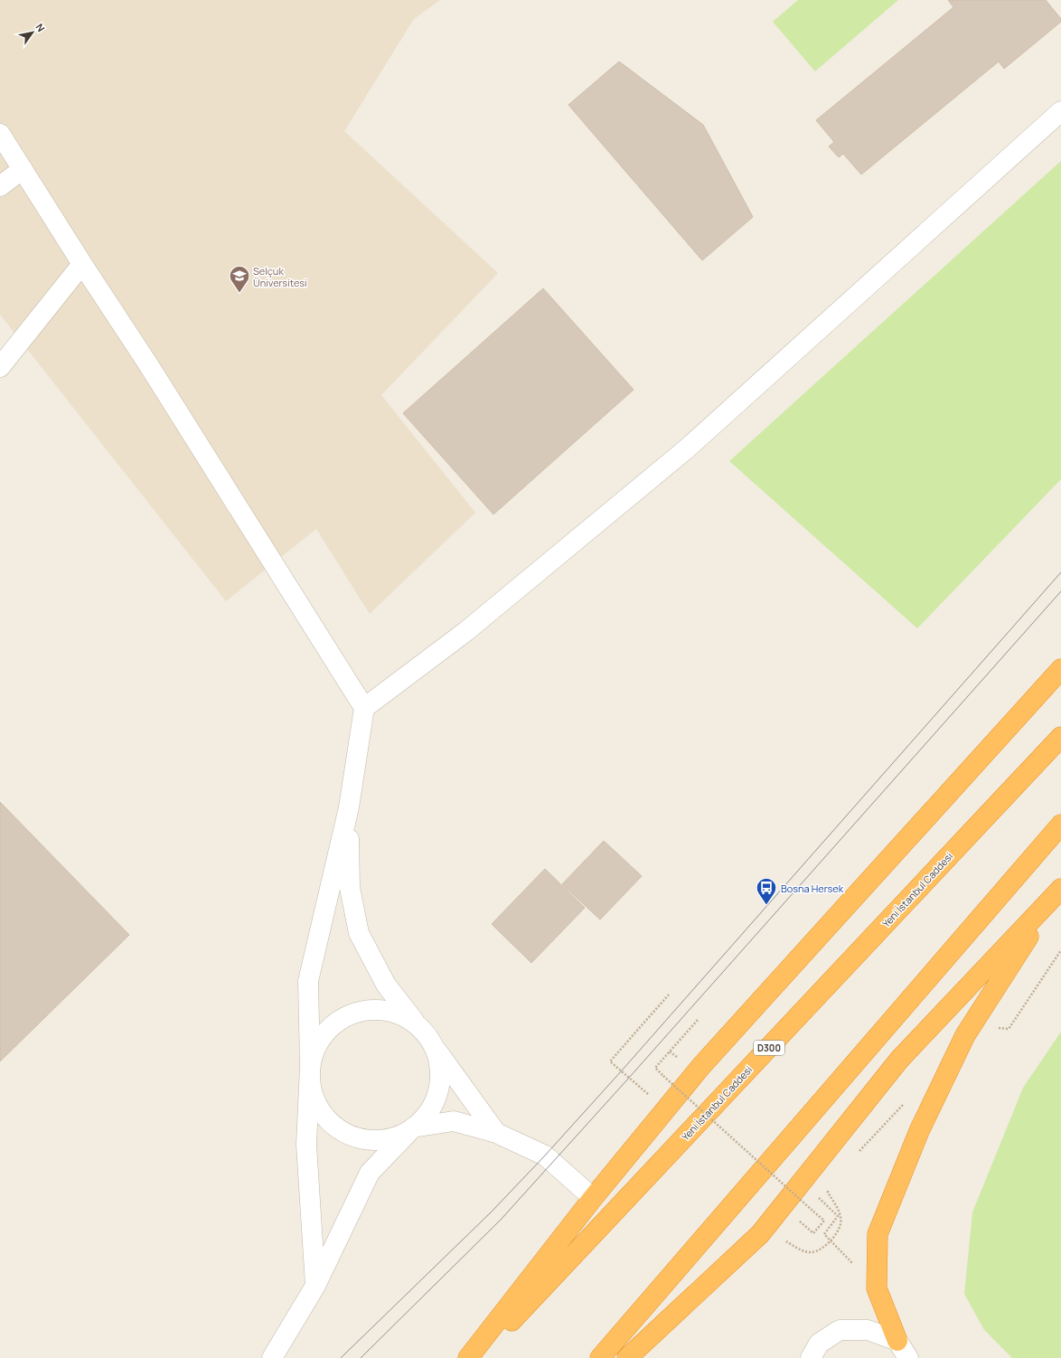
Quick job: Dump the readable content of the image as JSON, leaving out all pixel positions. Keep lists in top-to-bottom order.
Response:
{
  "streets": {
    "highway": ["Yeni İstanbul Caddesi", "D300"]
  },
  "places": {
    "school or university": ["Selçuk Üniversitesi"],
    "bus stop": ["Bosna Hersek"]
  },
  "north": "top right"
}
